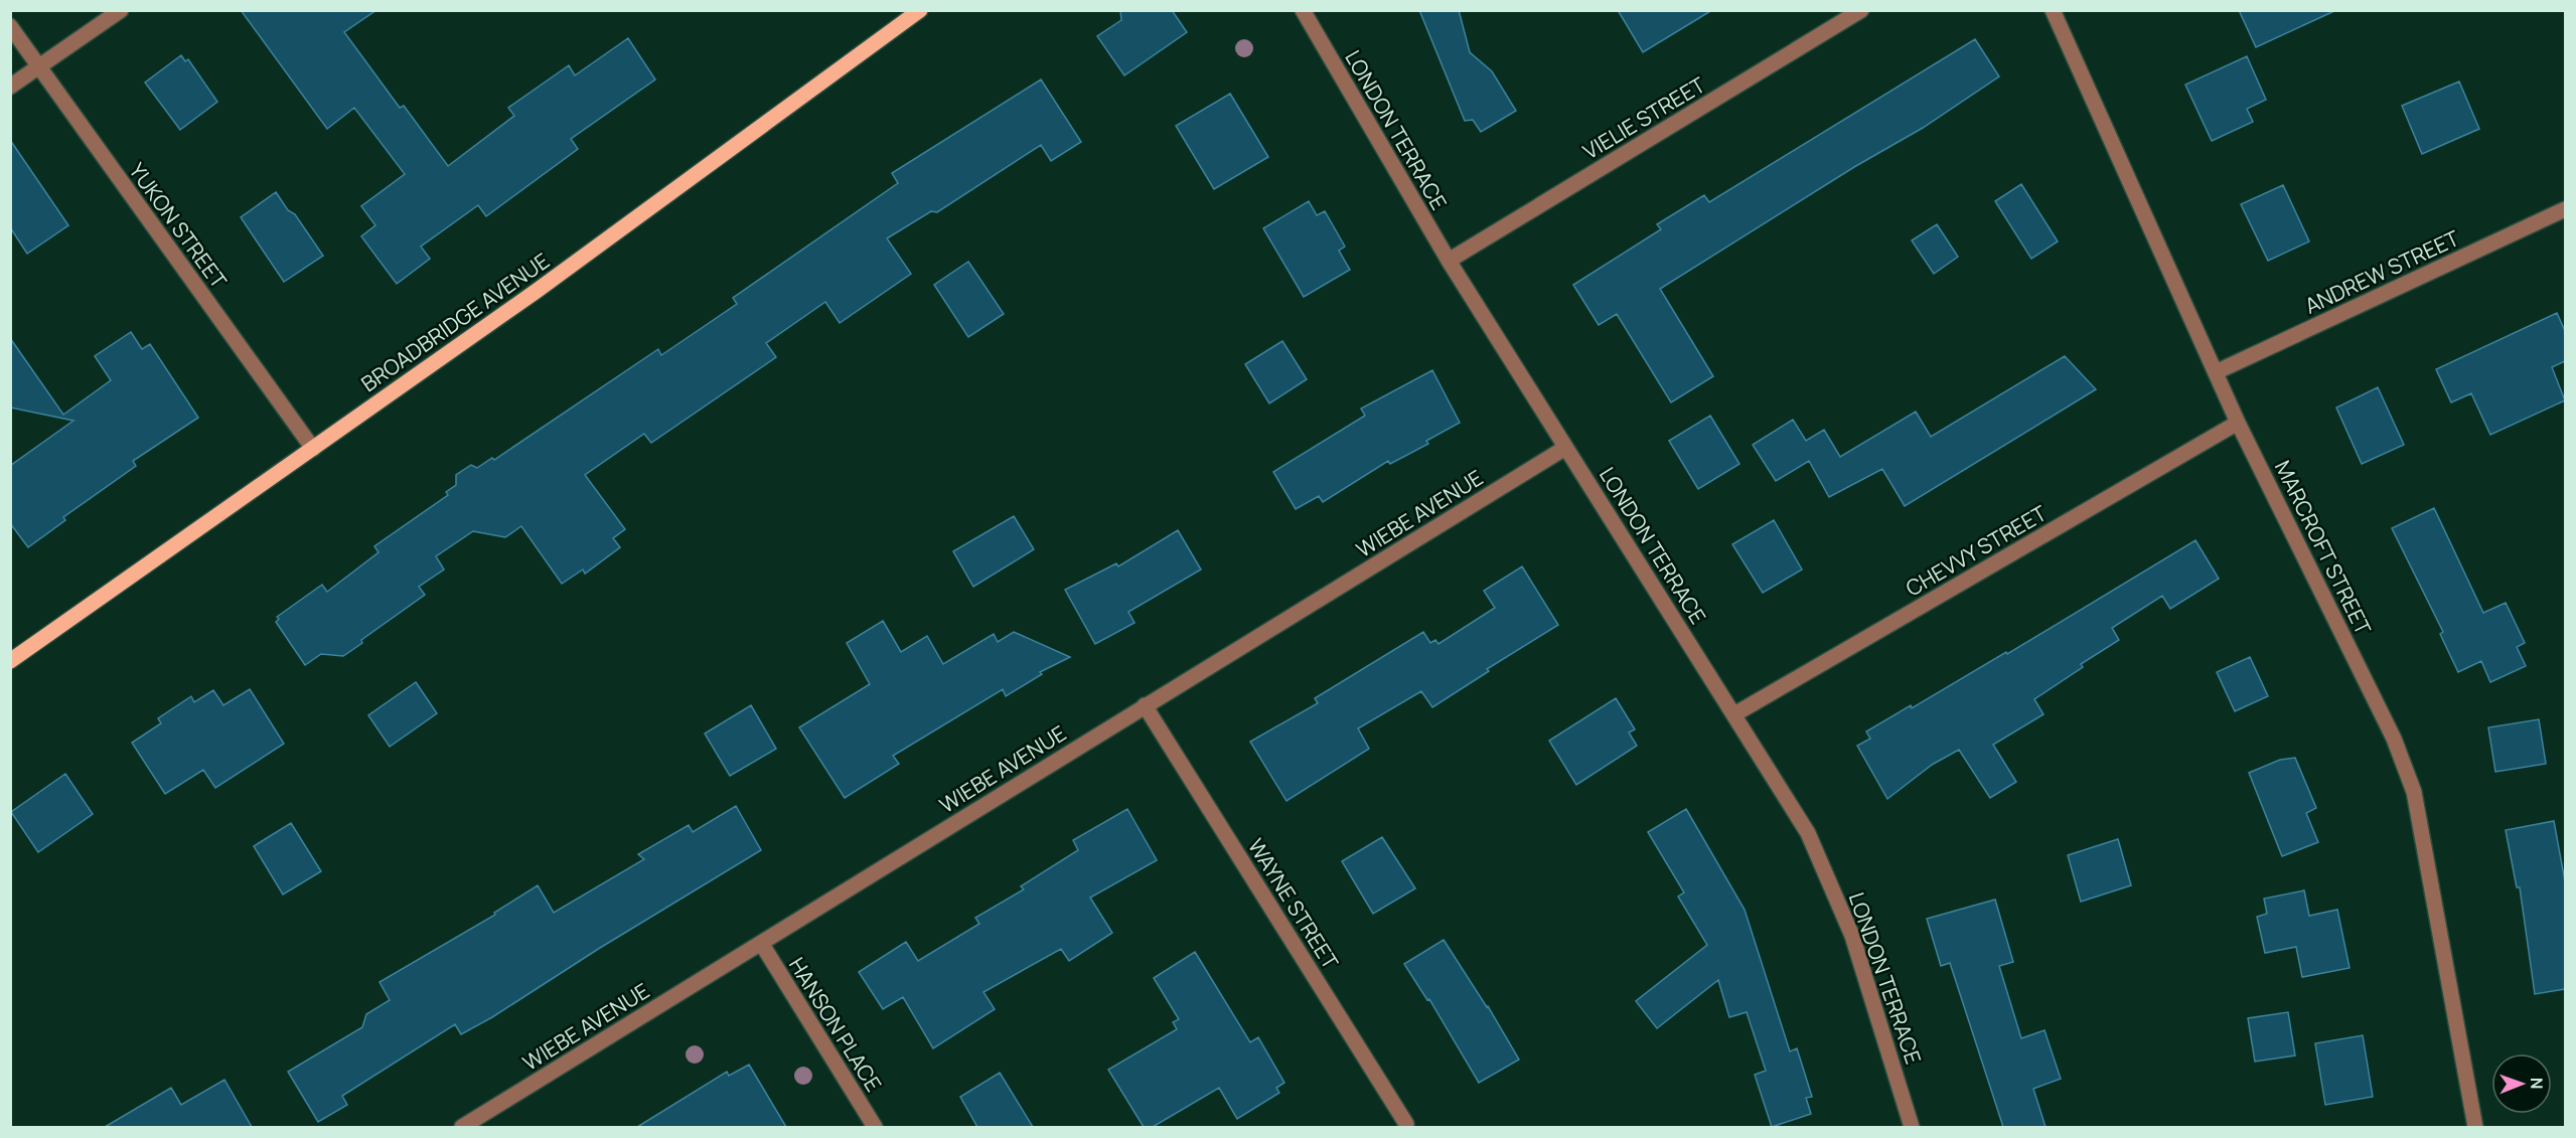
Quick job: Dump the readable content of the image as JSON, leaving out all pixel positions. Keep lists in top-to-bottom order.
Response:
{
  "streets": {
    "main road": ["BROADBRIDGE AVENUE"],
    "street": [
      "VIELIE STREET",
      "LONDON TERRACE",
      "YUKON STREET",
      "ANDREW STREET",
      "WIEBE AVENUE",
      "MARCROFT STREET",
      "CHEVVY STREET",
      "WAYNE STREET",
      "HANSON PLACE"
    ]
  },
  "crossings": [
    ["VIELIE STREET", "LONDON TERRACE"],
    ["LONDON TERRACE", "WIEBE AVENUE"],
    ["LONDON TERRACE", "CHEVVY STREET"],
    ["YUKON STREET", "BROADBRIDGE AVENUE"],
    ["ANDREW STREET", "MARCROFT STREET"],
    ["WIEBE AVENUE", "WAYNE STREET"],
    ["WIEBE AVENUE", "HANSON PLACE"],
    ["MARCROFT STREET", "CHEVVY STREET"]
  ],
  "north": "right"
}
